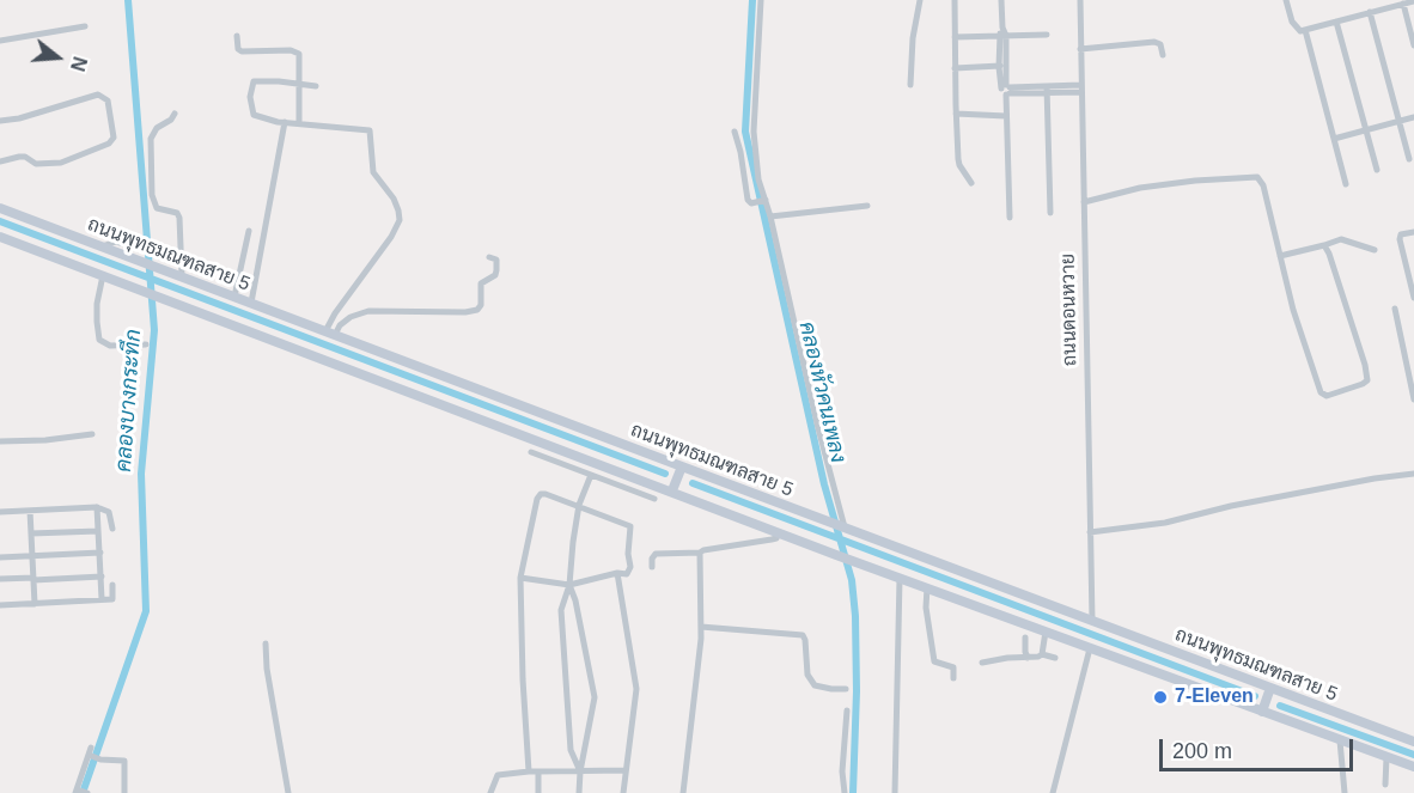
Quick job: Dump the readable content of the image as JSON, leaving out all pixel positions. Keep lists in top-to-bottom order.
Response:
{
  "streets": {
    "main road": ["ถนนพุทธมณฑลสาย 5"],
    "street": ["ถนนดอนหวาย"]
  },
  "crossings": [
    ["ถนนพุทธมณฑลสาย 5", "ถนนดอนหวาย"]
  ],
  "water": ["คลองหัวคนเพลง", "คลองบางกระทึก"],
  "places": ["7-Eleven"],
  "scale_bar": "200 m",
  "north": "right"
}
